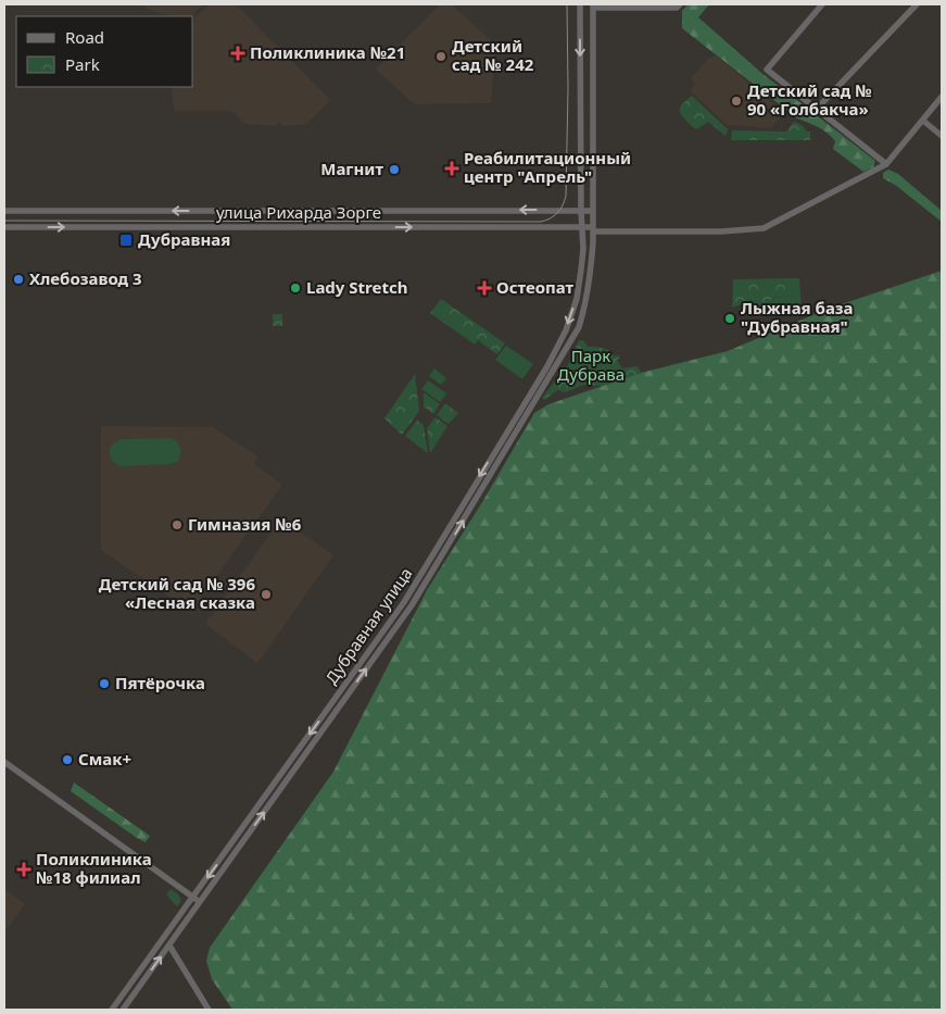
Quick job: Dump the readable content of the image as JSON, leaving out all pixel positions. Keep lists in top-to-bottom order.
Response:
{
  "streets": {
    "street": ["улица Рихарда Зорге", "Дубравная улица"]
  },
  "crossings": [
    ["улица Рихарда Зорге", "Дубравная улица"]
  ],
  "parks": ["Парк Дубрава"],
  "places": {
    "health": [
      "Поликлиника №21",
      "Реабилитационный центр \"Апрель\"",
      "Остеопат",
      "Поликлиника №18 филиал"
    ],
    "other": [
      "Детский сад № 242",
      "Детский сад № 90 «Голбакча»",
      "Магнит",
      "Хлебозавод 3",
      "Lady Stretch",
      "Лыжная база \"Дубравная\"",
      "Гимназия №6",
      "Детский сад № 396 «Лесная сказка",
      "Пятёрочка",
      "Смак+"
    ],
    "transit": ["Дубравная"]
  },
  "legend": ["Road", "Park"]
}
